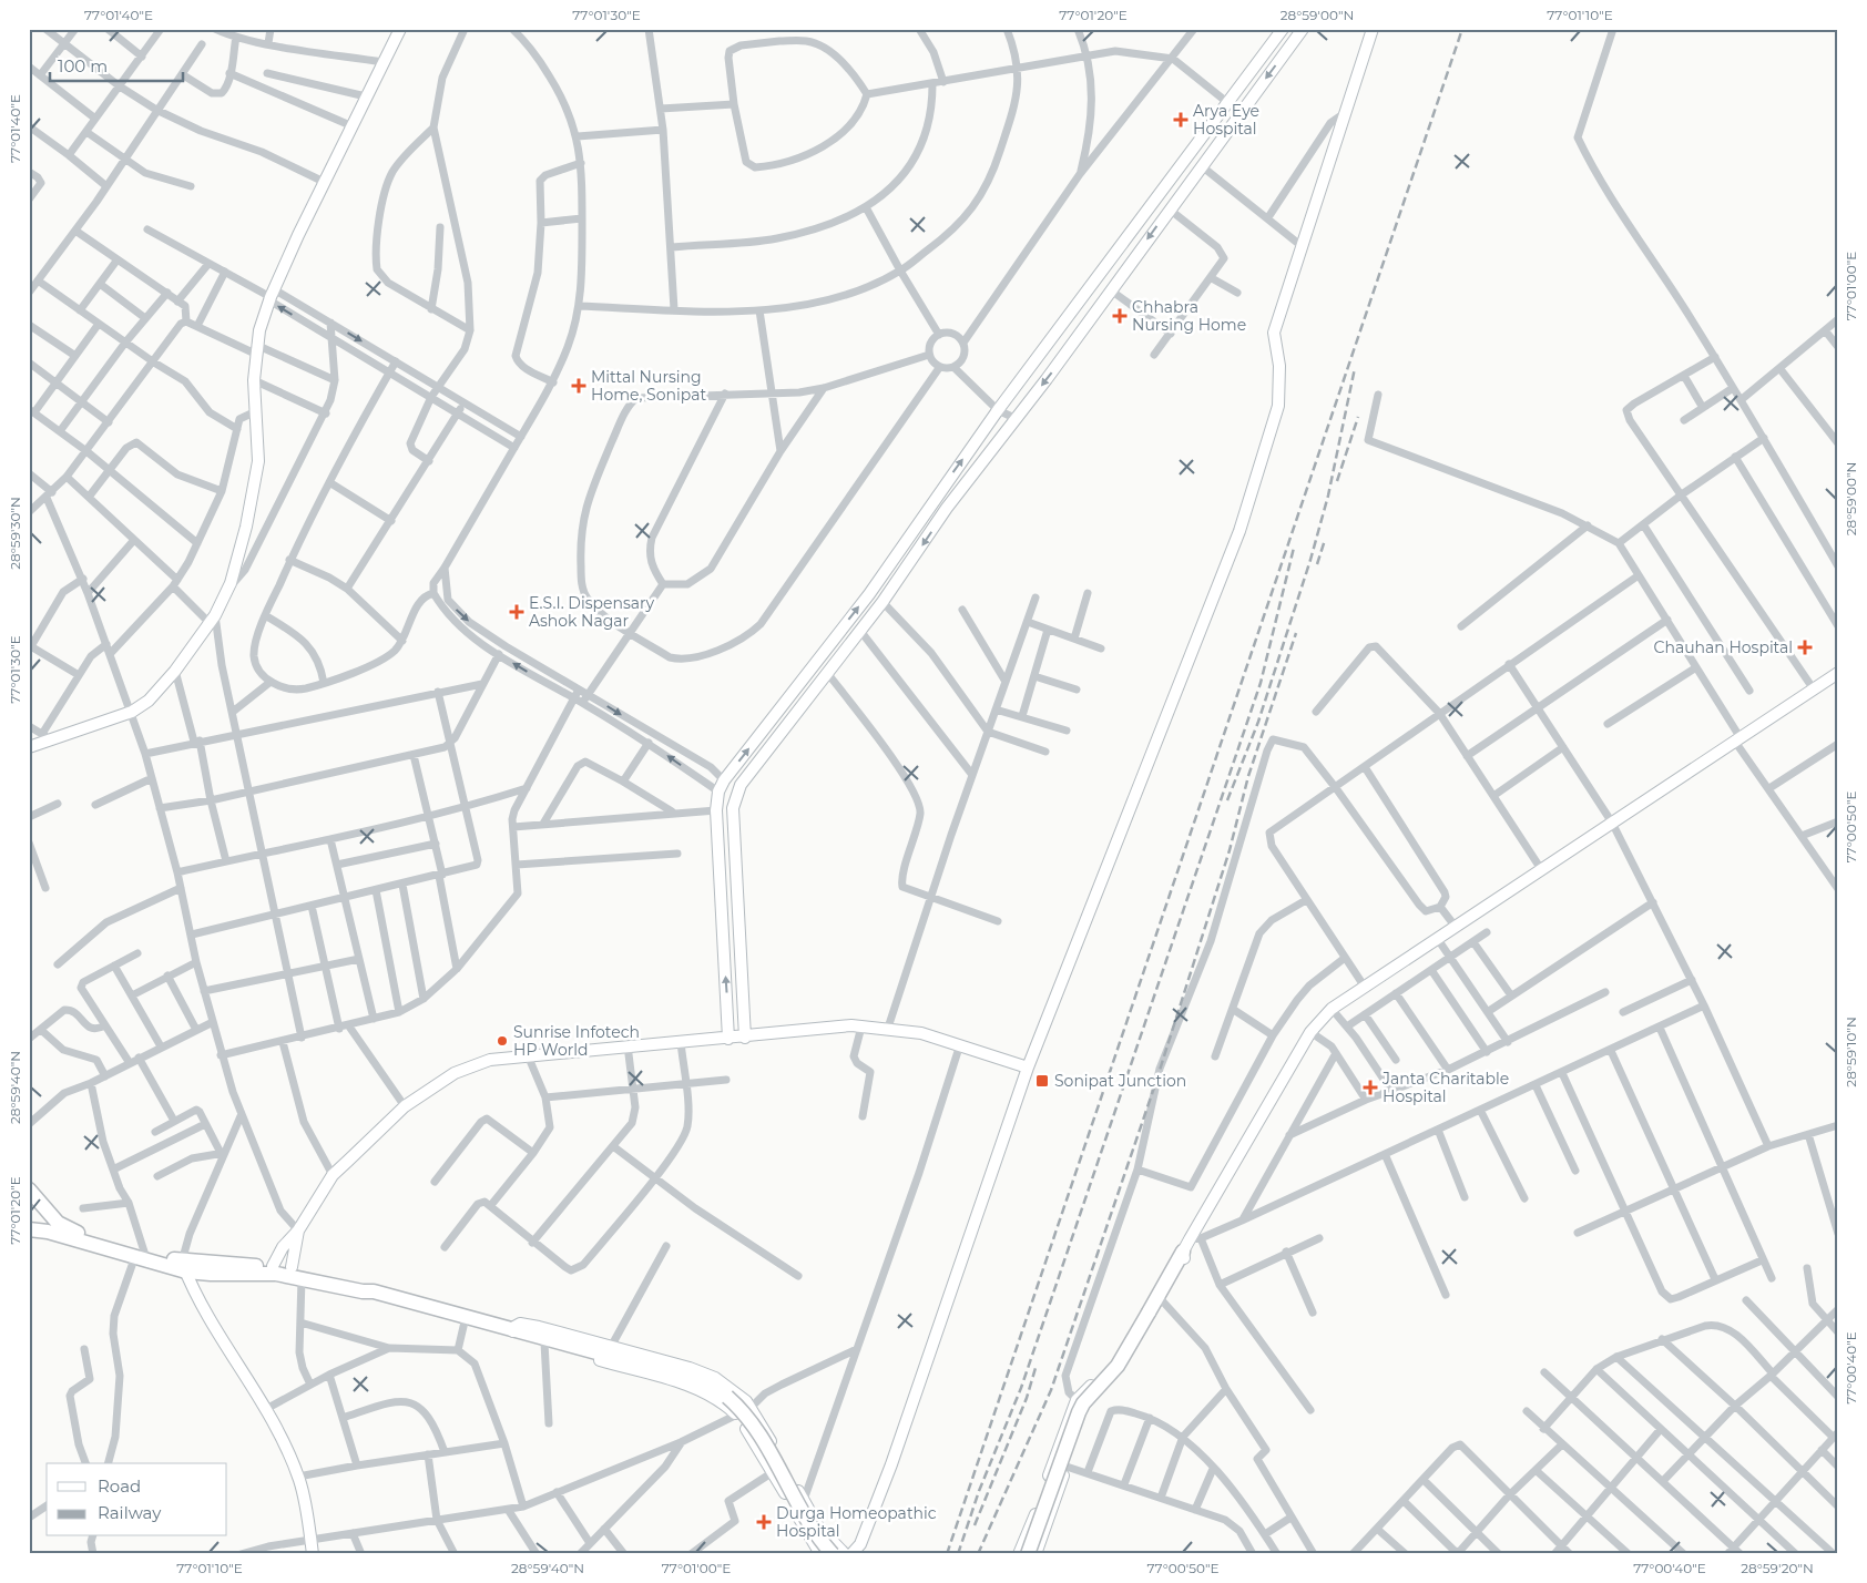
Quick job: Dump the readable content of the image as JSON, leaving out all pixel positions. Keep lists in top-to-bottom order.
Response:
{
  "places": {
    "health": [
      "Arya Eye Hospital",
      "Chhabra Nursing Home",
      "Mittal Nursing Home, Sonipat",
      "E.S.I. Dispensary Ashok Nagar",
      "Chauhan Hospital",
      "Janta Charitable Hospital",
      "Durga Homeopathic Hospital"
    ],
    "other": ["Sunrise Infotech HP World"],
    "transit": ["Sonipat Junction"]
  },
  "legend": ["Road", "Railway"],
  "scale_bar": "100 m",
  "coordinates": [
    "77°01'40\"E",
    "77°01'30\"E",
    "77°01'20\"E",
    "28°59'00\"N",
    "77°01'10\"E",
    "77°01'00\"E",
    "28°59'30\"N",
    "77°00'50\"E",
    "28°59'10\"N",
    "28°59'40\"N",
    "77°00'40\"E",
    "28°59'20\"N"
  ]
}
